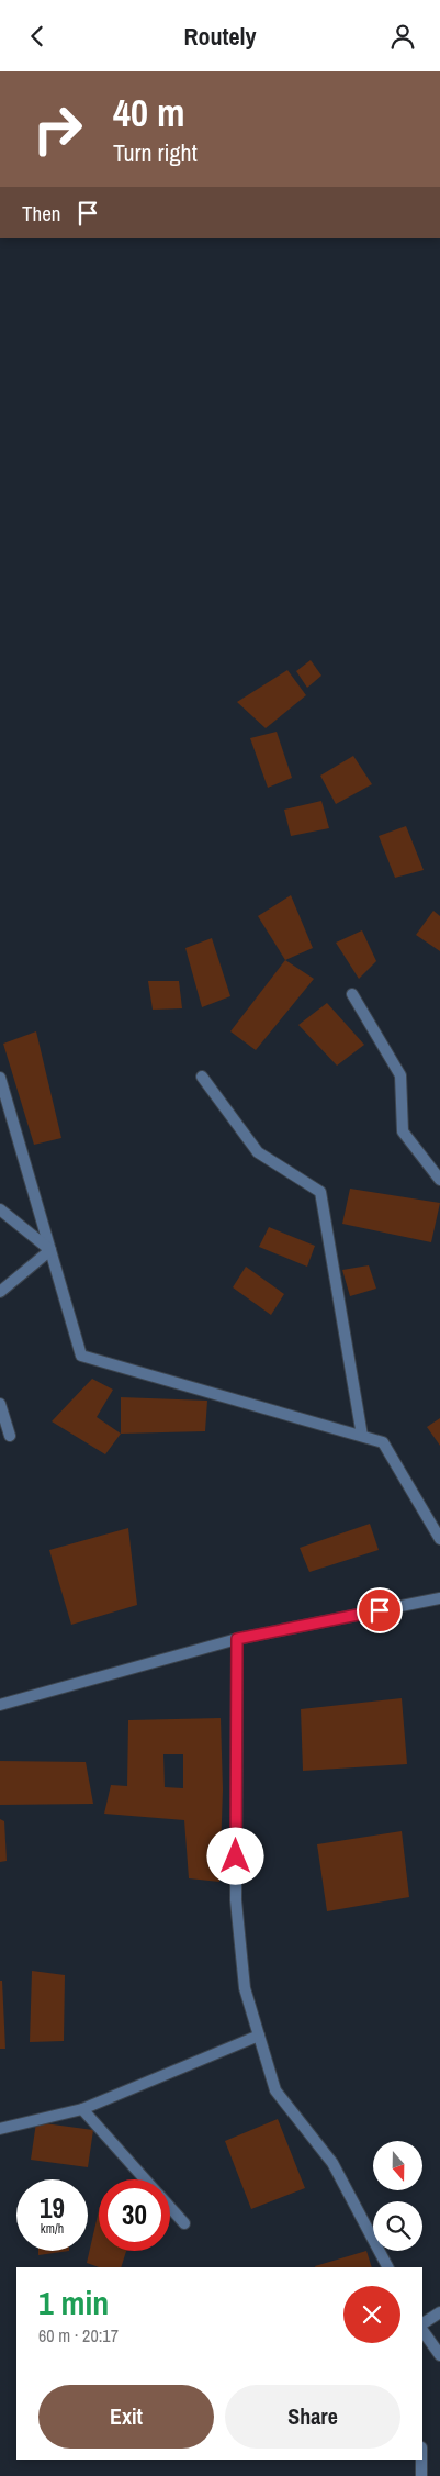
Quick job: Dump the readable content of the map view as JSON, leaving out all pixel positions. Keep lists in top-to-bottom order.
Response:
{
  "north": "bottom",
  "page": {
    "header": "Routely",
    "turn": ["40 m", "Turn right"],
    "then": "Then",
    "speed": "19 km/h",
    "limit": "30",
    "heading": ["1 min", "60 m · 20:17"],
    "buttons": ["Exit", "Share"]
  }
}
